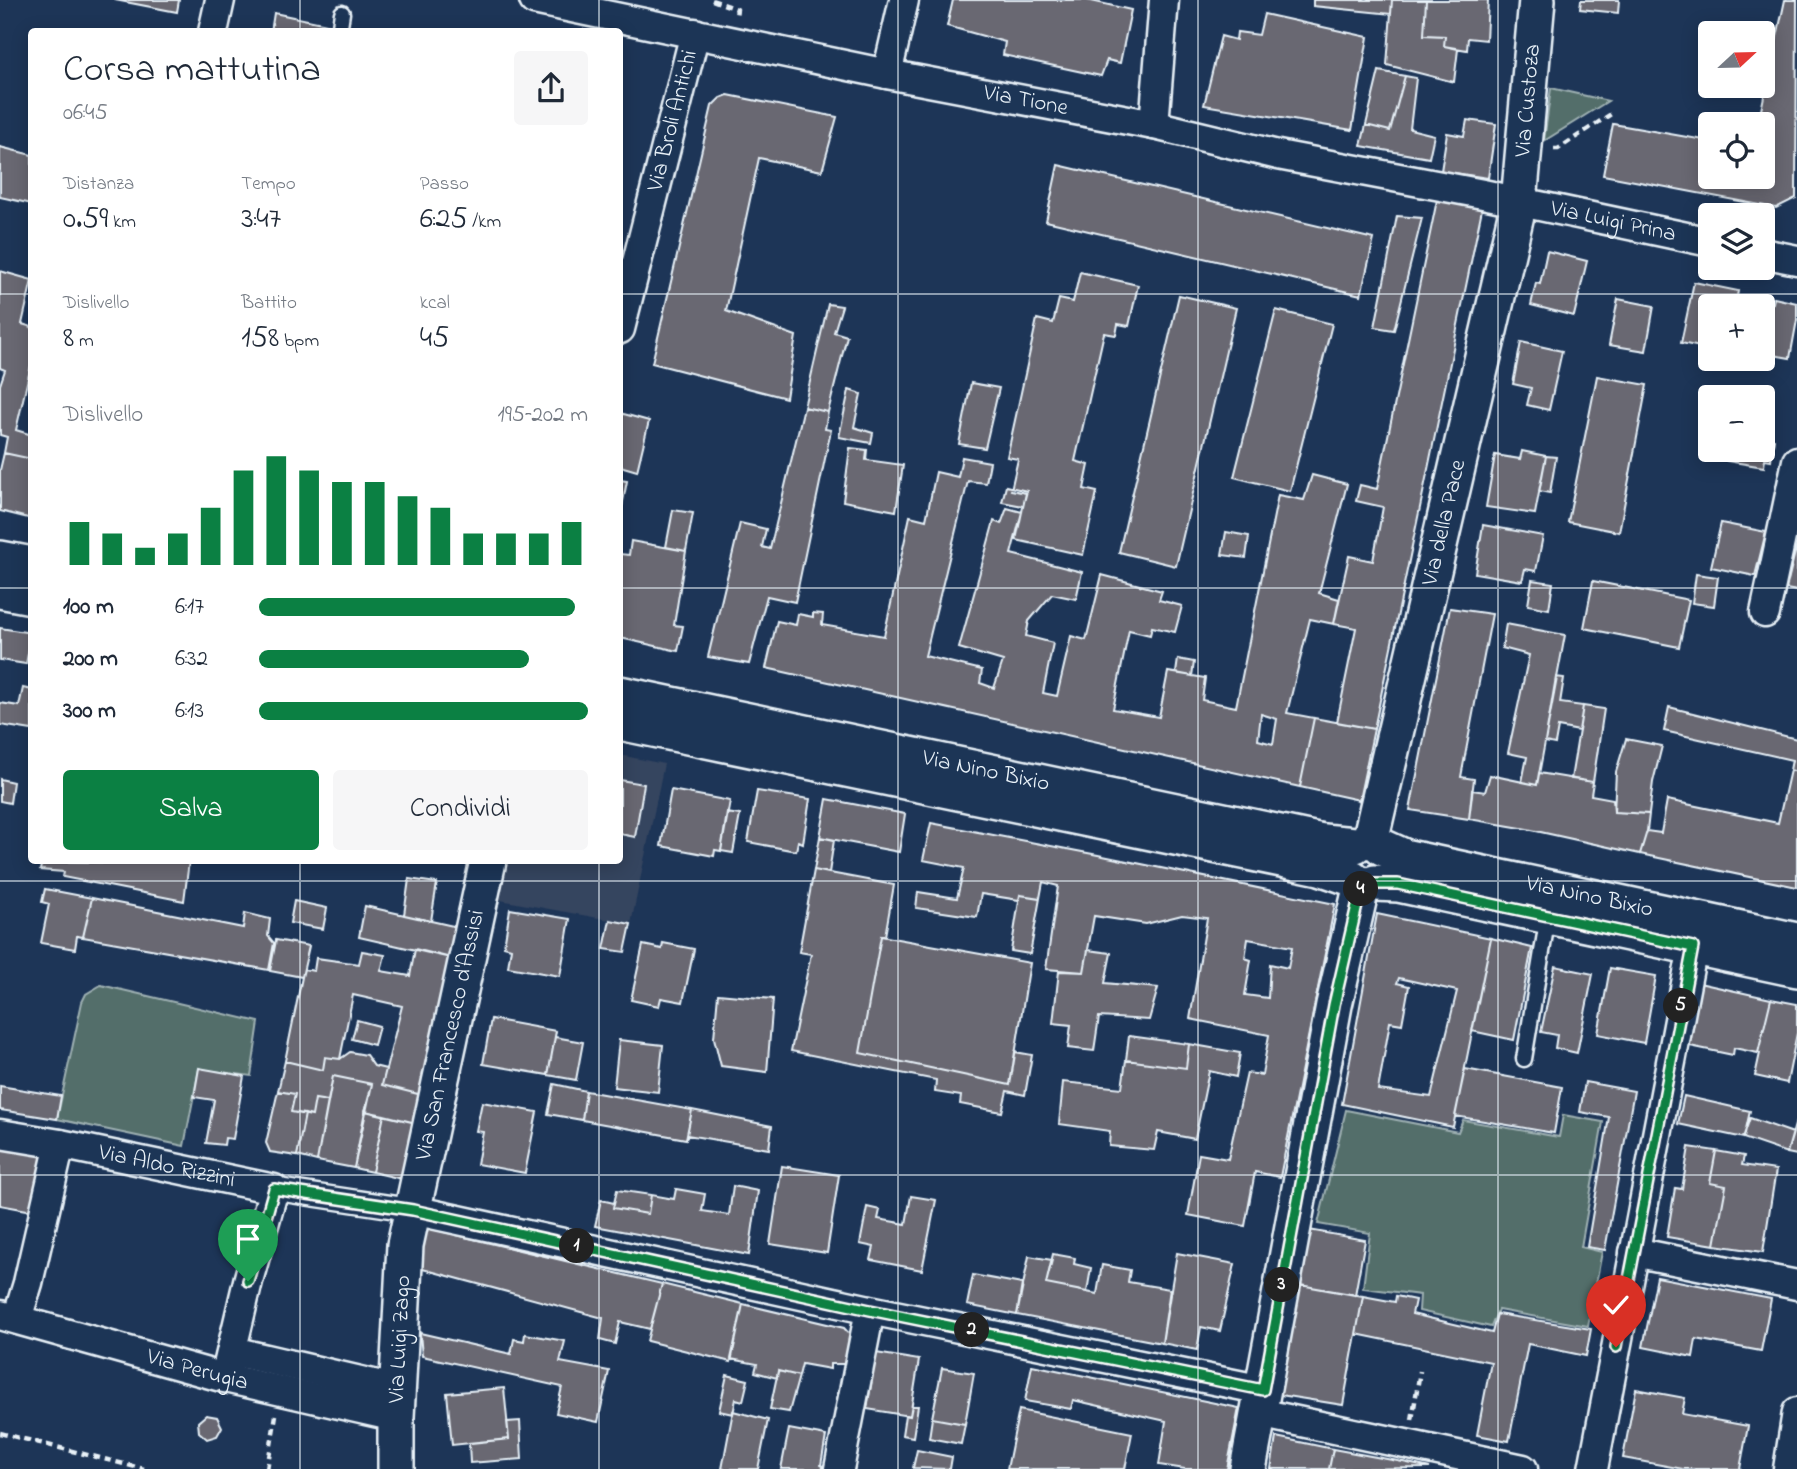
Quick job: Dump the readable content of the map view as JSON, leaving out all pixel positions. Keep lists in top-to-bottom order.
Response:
{
  "streets": {
    "street": [
      "Via Custoza",
      "Via Tione",
      "Via Broli Antichi",
      "Via Luigi Prina",
      "Via della Pace",
      "Via Nino Bixio",
      "Via San Francesco d'Assisi",
      "Via Aldo Rizzini",
      "Via Luigi Zago",
      "Via Perugia"
    ]
  },
  "crossings": [
    ["Via Custoza", "Via Tione"],
    ["Via Custoza", "Via Luigi Prina"],
    ["Via Custoza", "Via della Pace"],
    ["Via Tione", "Via Broli Antichi"],
    ["Via Tione", "Via Luigi Prina"],
    ["Via Tione", "Via della Pace"],
    ["Via Luigi Prina", "Via della Pace"],
    ["Via della Pace", "Via Nino Bixio"],
    ["Via San Francesco d'Assisi", "Via Aldo Rizzini"],
    ["Via San Francesco d'Assisi", "Via Luigi Zago"],
    ["Via Aldo Rizzini", "Via Luigi Zago"],
    ["Via Luigi Zago", "Via Perugia"]
  ],
  "north": "right",
  "page": {
    "map_buttons": ["+", "−"],
    "heading": ["Corsa mattutina", "06:45"],
    "stats": [
      ["Distanza", "0.59 km"],
      ["Tempo", "3:47"],
      ["Passo", "6:25 /km"],
      ["Dislivello", "8 m"],
      ["Battito", "158 bpm"],
      ["kcal", "45"]
    ],
    "chart": ["Dislivello", "195–202 m"],
    "list": [
      {
        "name": "100 m",
        "note": "6:17"
      },
      {
        "name": "200 m",
        "note": "6:32"
      },
      {
        "name": "300 m",
        "note": "6:13"
      }
    ],
    "buttons": ["Salva", "Condividi"],
    "pins": [
      "4",
      "5",
      "1",
      "3",
      "2"
    ]
  }
}
